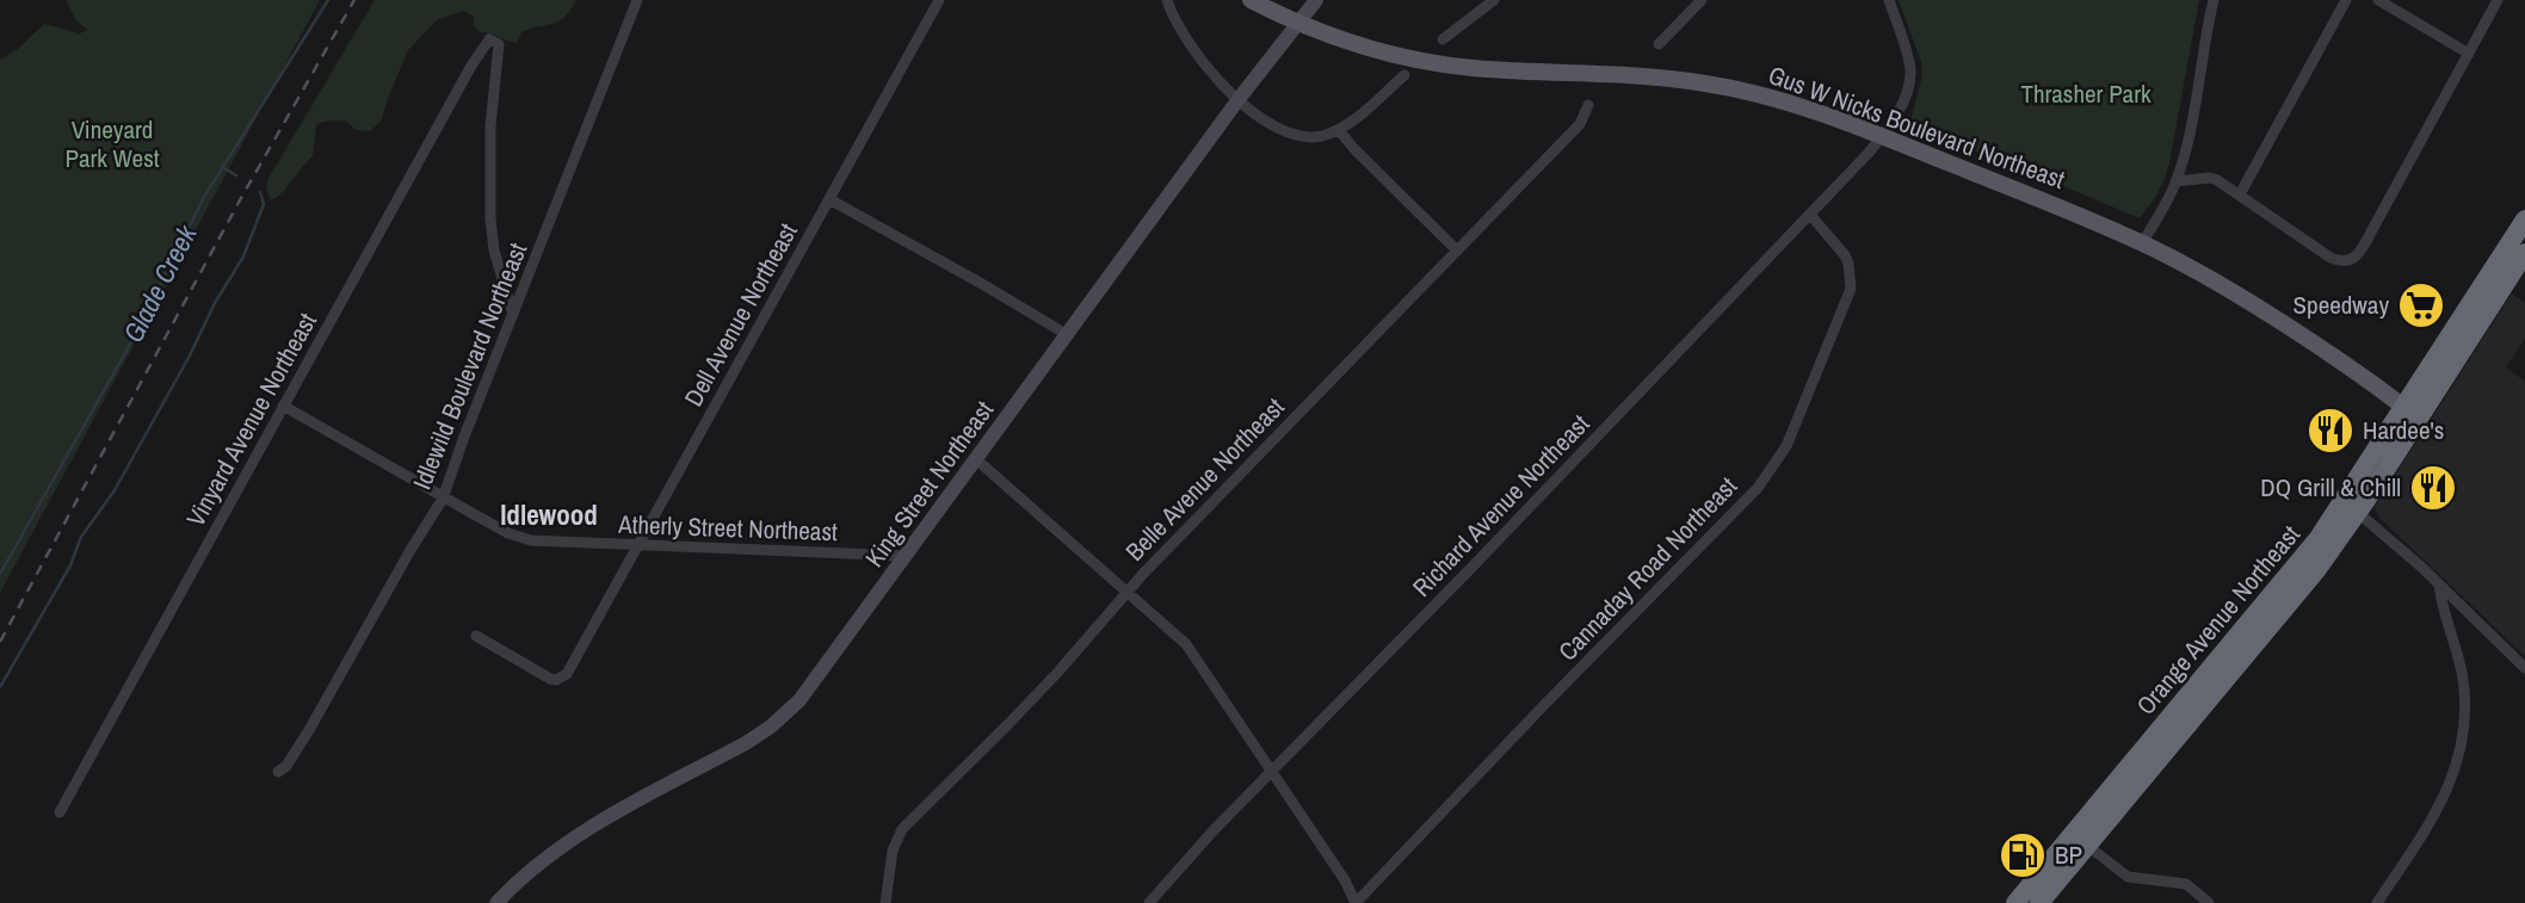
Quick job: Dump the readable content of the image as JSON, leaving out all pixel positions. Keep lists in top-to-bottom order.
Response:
{
  "streets": {
    "highway": ["Orange Avenue Northeast"],
    "main road": ["Gus W Nicks Boulevard Northeast"],
    "street": [
      "Dell Avenue Northeast",
      "Idlewild Boulevard Northeast",
      "Vinyard Avenue Northeast",
      "Belle Avenue Northeast",
      "King Street Northeast",
      "Richard Avenue Northeast",
      "Atherly Street Northeast",
      "Cannaday Road Northeast"
    ]
  },
  "crossings": [
    ["Gus W Nicks Boulevard Northeast", "King Street Northeast"],
    ["Gus W Nicks Boulevard Northeast", "Richard Avenue Northeast"],
    ["Gus W Nicks Boulevard Northeast", "Orange Avenue Northeast"],
    ["Dell Avenue Northeast", "Atherly Street Northeast"],
    ["Idlewild Boulevard Northeast", "Vinyard Avenue Northeast"],
    ["Idlewild Boulevard Northeast", "Atherly Street Northeast"],
    ["Vinyard Avenue Northeast", "Atherly Street Northeast"],
    ["King Street Northeast", "Atherly Street Northeast"],
    ["Richard Avenue Northeast", "Cannaday Road Northeast"]
  ],
  "districts": ["Idlewood"],
  "water": ["Glade Creek"],
  "parks": ["Thrasher Park", "Vineyard Park West"],
  "places": {
    "supermarket": ["Speedway"],
    "restaurant": ["Hardee's", "DQ Grill & Chill"],
    "fuel station": ["BP"]
  }
}
